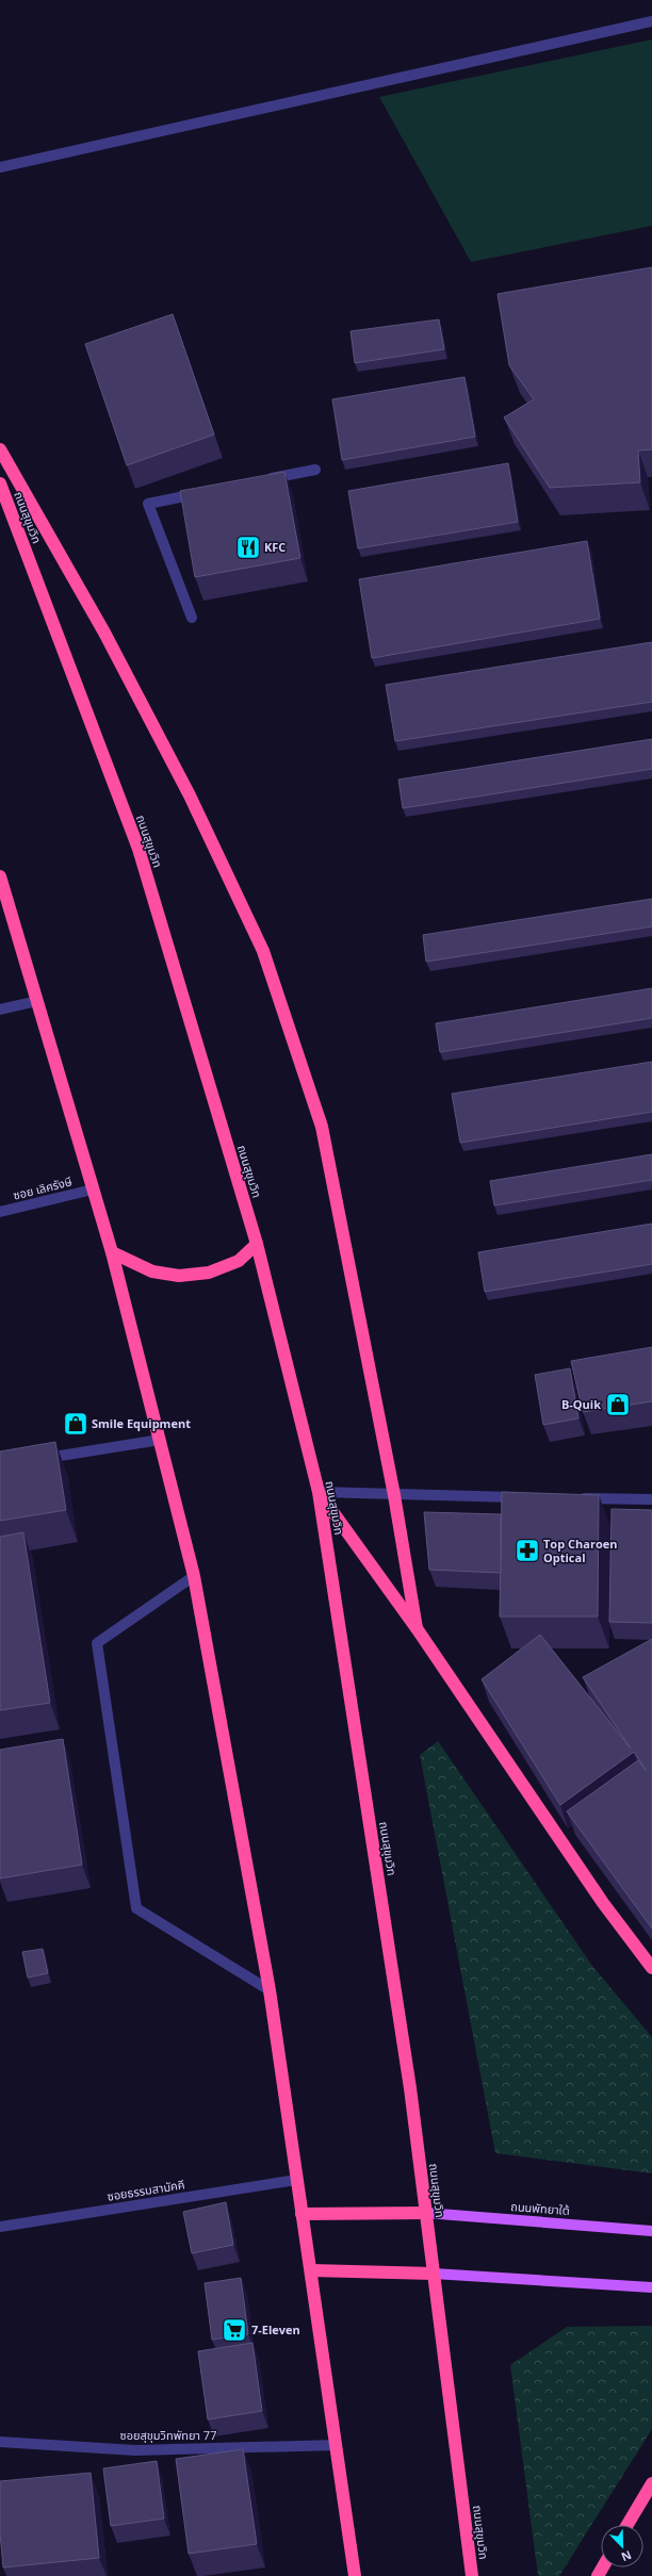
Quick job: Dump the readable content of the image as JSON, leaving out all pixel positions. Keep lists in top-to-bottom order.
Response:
{
  "streets": {
    "highway": ["ถนนสุขุมวิท"],
    "main road": ["ถนนพัทยาใต้"],
    "street": ["ซอย เลิศรังษี", "ซอยธรรมสามัคคี", "ซอยสุขุมวิทพัทยา 77"]
  },
  "crossings": [
    ["ถนนสุขุมวิท", "ถนนพัทยาใต้"]
  ],
  "places": {
    "restaurant": ["KFC"],
    "shop": ["B-Quik", "Smile Equipment"],
    "pharmacy": ["Top Charoen Optical"],
    "supermarket": ["7-Eleven"]
  },
  "north": "bottom right"
}
